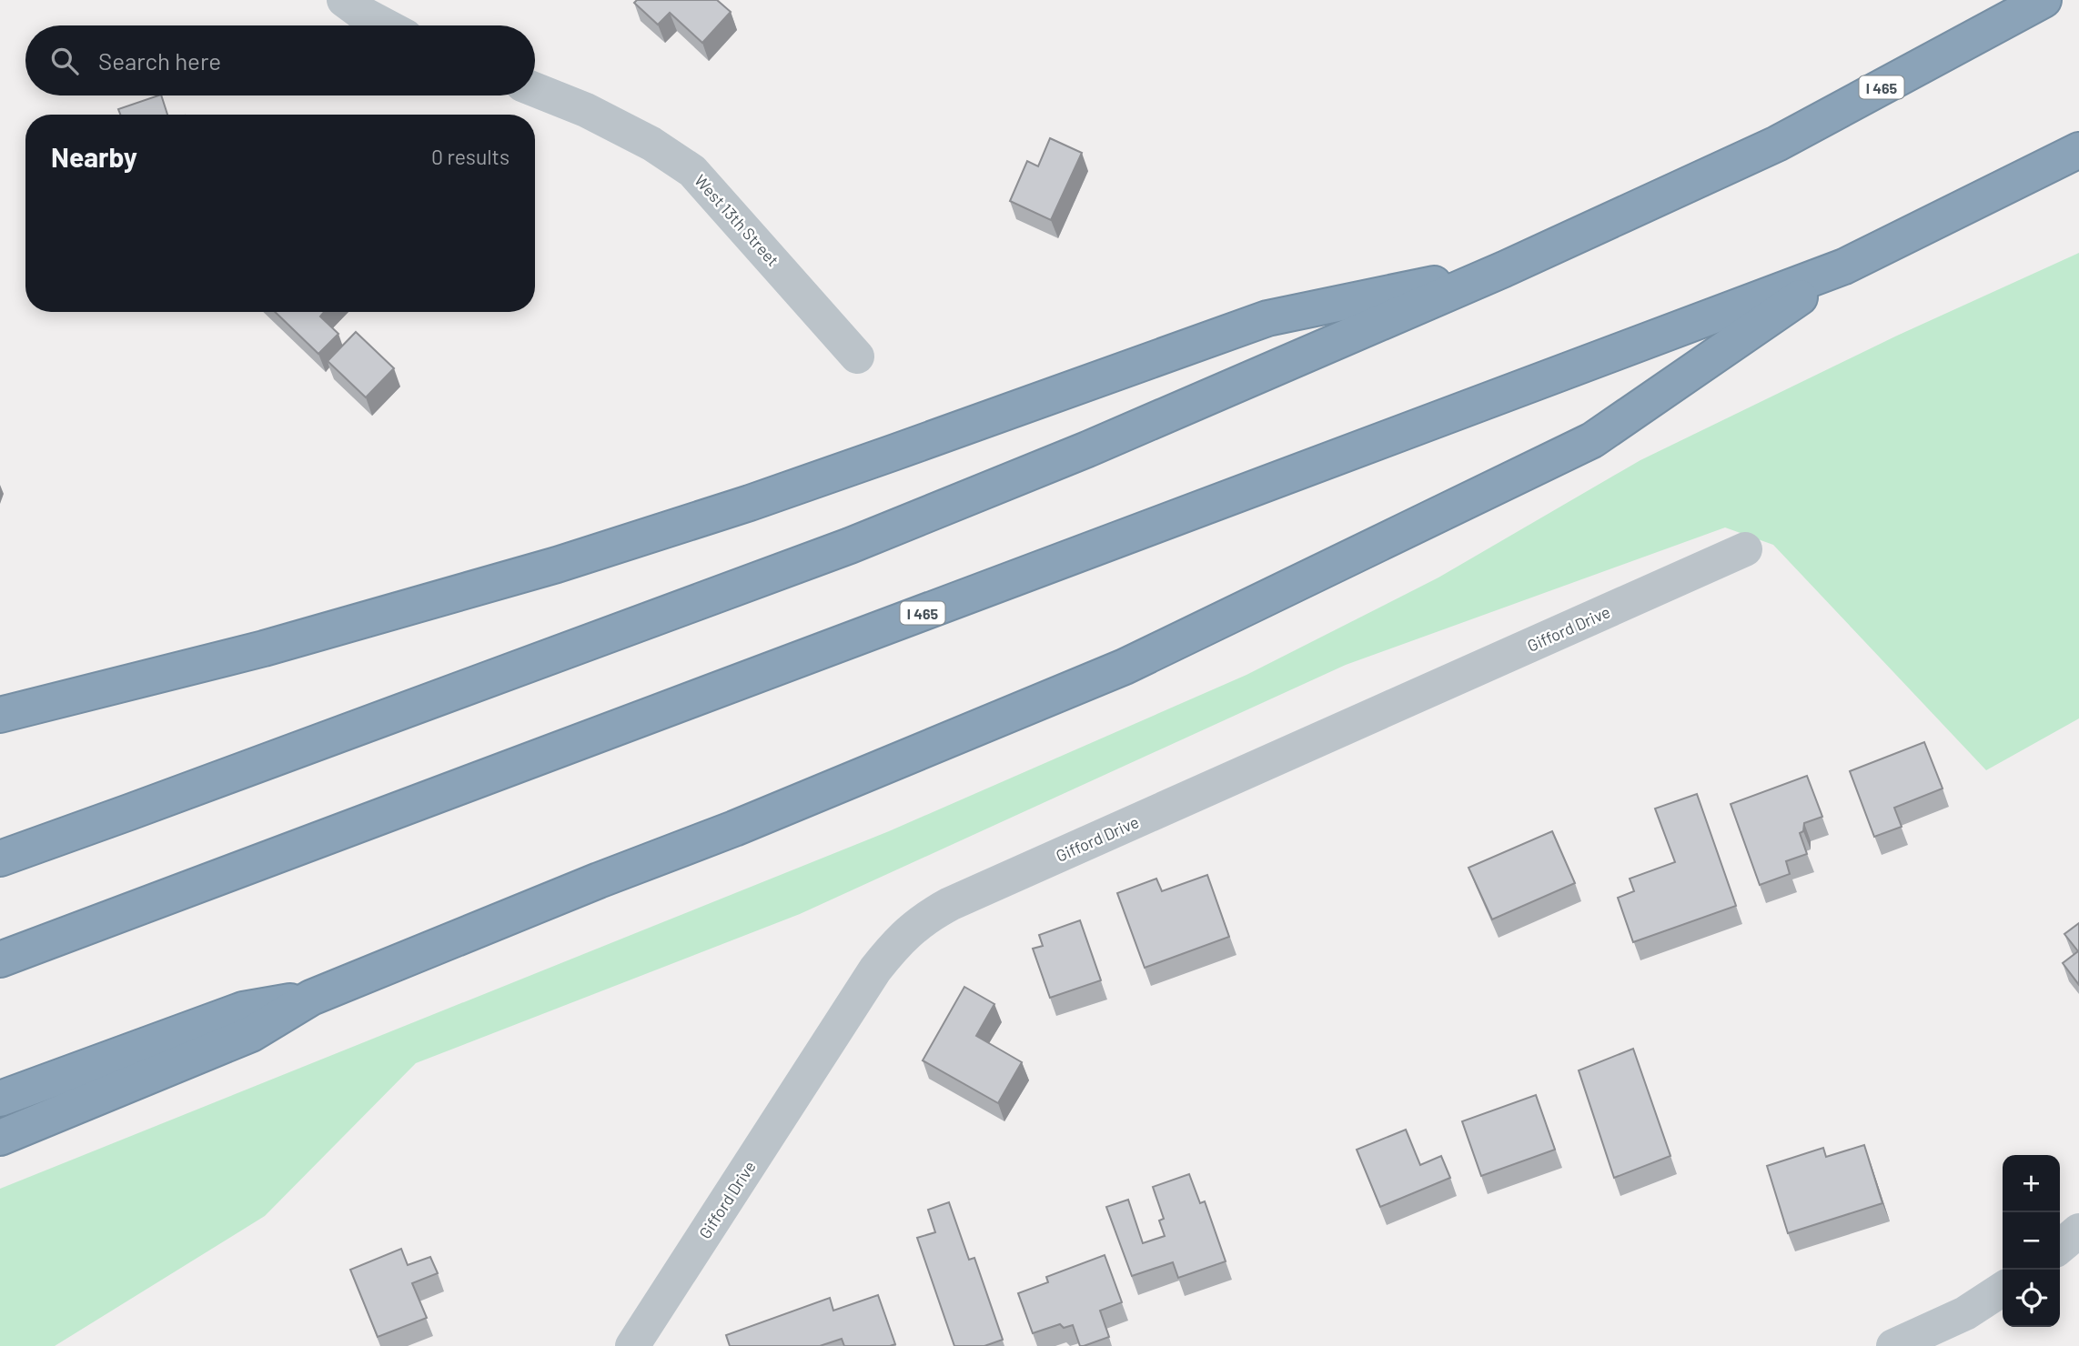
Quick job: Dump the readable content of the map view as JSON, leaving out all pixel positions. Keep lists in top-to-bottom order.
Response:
{
  "streets": {
    "highway": ["I 465"],
    "street": ["West 13th Street", "Gifford Drive"]
  },
  "page": {
    "search": "Search here",
    "heading": ["Nearby", "0 results"],
    "map_buttons": ["+", "−"]
  }
}
